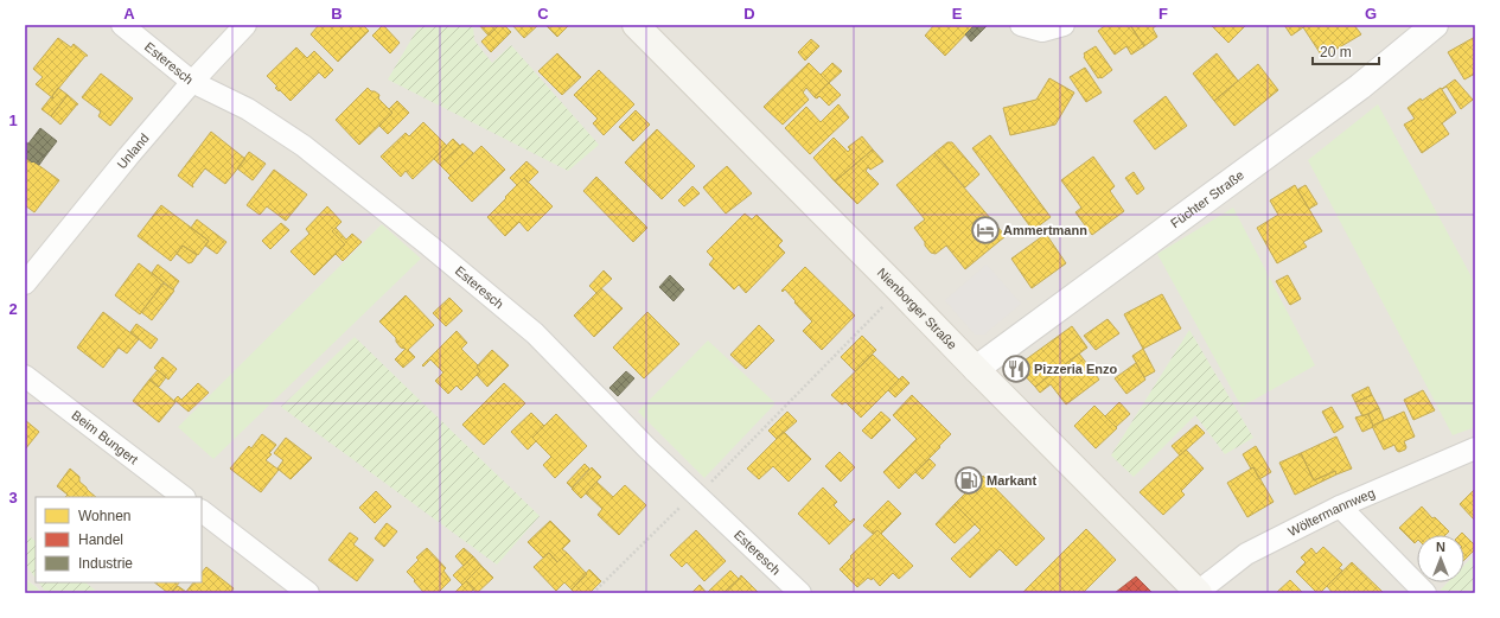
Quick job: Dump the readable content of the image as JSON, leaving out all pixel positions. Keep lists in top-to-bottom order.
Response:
{
  "streets": {
    "main road": ["Nienborger Straße"],
    "street": [
      "Esteresch",
      "Unland",
      "Füchter Straße",
      "Beim Bungert",
      "Wöltermannweg"
    ]
  },
  "crossings": [
    ["Esteresch", "Unland"],
    ["Füchter Straße", "Nienborger Straße"],
    ["Nienborger Straße", "Wöltermannweg"]
  ],
  "places": {
    "hotel": ["Ammertmann"],
    "restaurant": ["Pizzeria Enzo"],
    "fuel station": ["Markant"]
  },
  "legend": ["Wohnen", "Handel", "Industrie"],
  "scale_bar": "20 m",
  "north": "top",
  "grid": {
    "columns": [
      "A",
      "B",
      "C",
      "D",
      "E",
      "F",
      "G"
    ],
    "rows": ["1", "2", "3"]
  }
}
